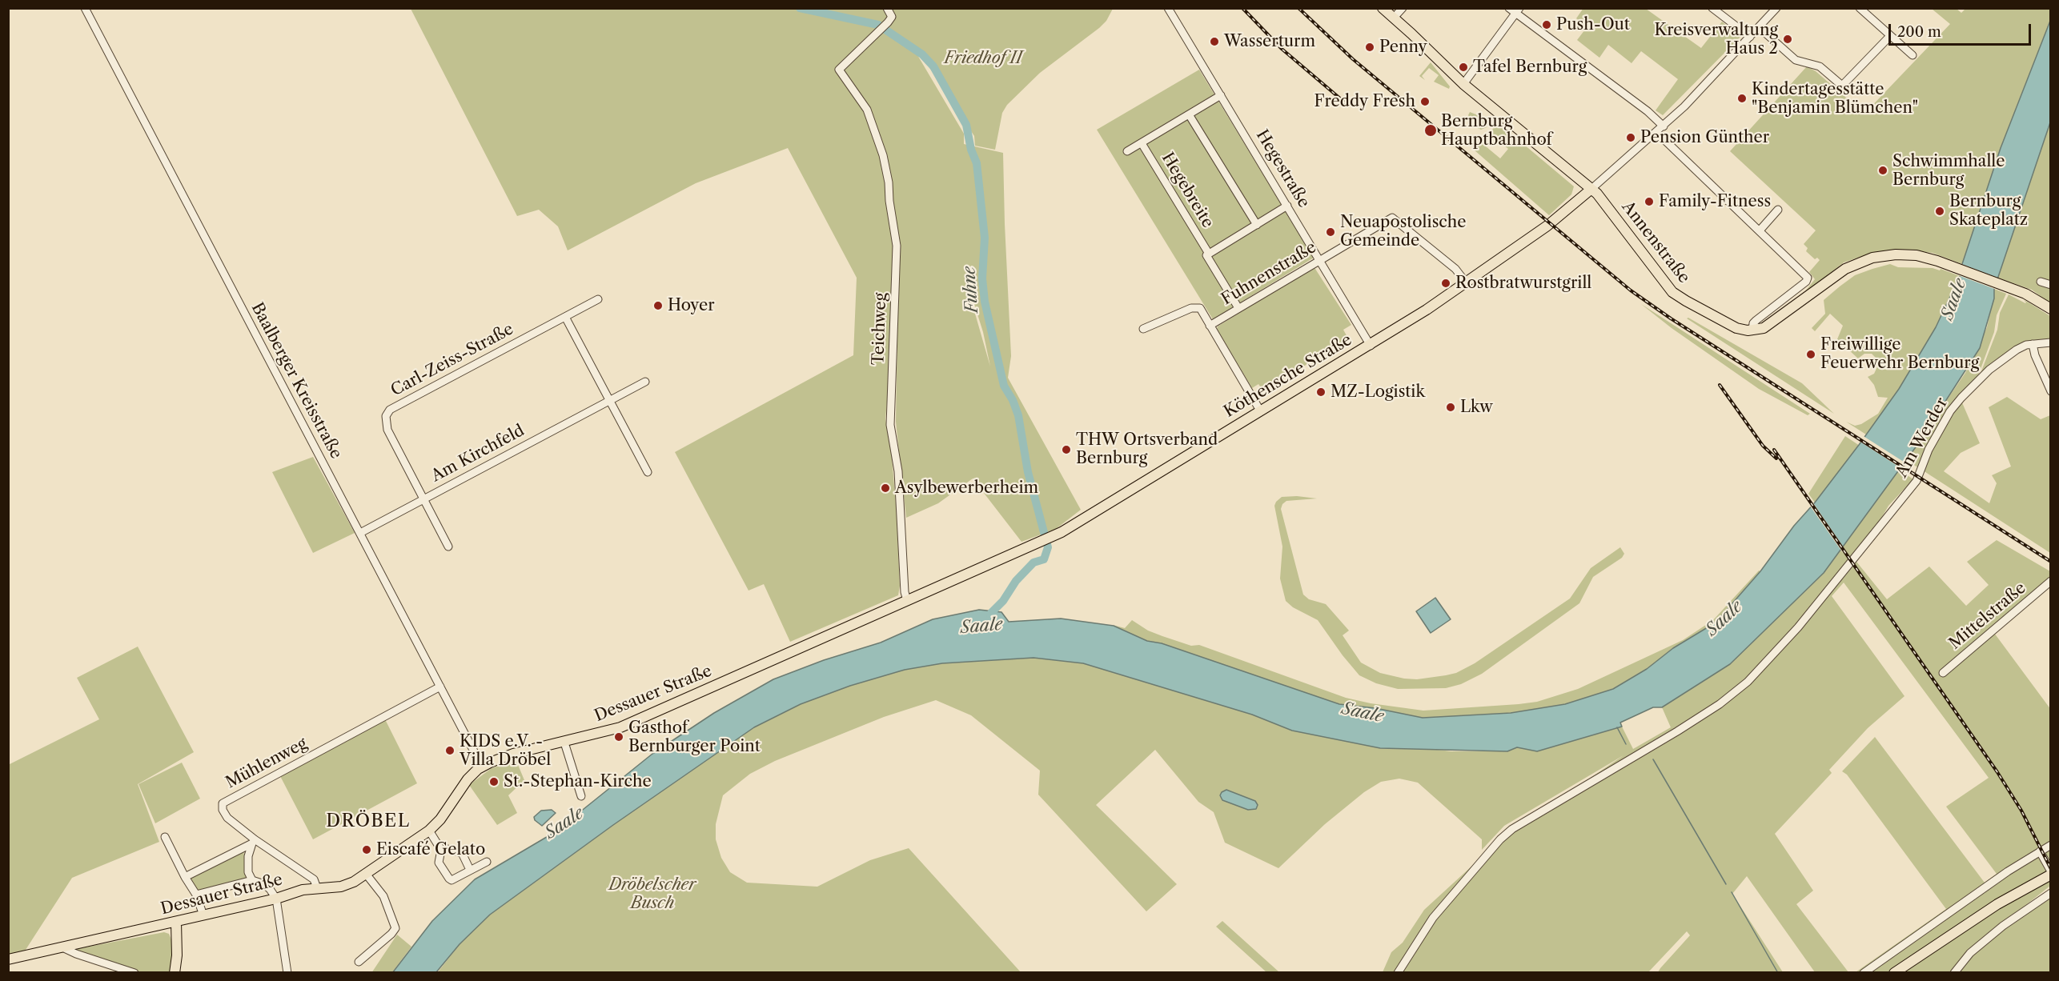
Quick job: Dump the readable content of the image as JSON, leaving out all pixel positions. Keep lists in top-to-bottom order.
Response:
{
  "streets": {
    "main road": ["Annenstraße", "Köthensche Straße", "Dessauer Straße"],
    "street": [
      "Hegestraße",
      "Hegebreite",
      "Fuhnenstraße",
      "Teichweg",
      "Carl-Zeiss-Straße",
      "Baalberger Kreisstraße",
      "Am Werder",
      "Am Kirchfeld",
      "Mittelstraße",
      "Mühlenweg"
    ]
  },
  "crossings": [
    ["Hegestraße", "Hegebreite"],
    ["Hegestraße", "Fuhnenstraße"],
    ["Hegestraße", "Köthensche Straße"],
    ["Hegebreite", "Fuhnenstraße"],
    ["Annenstraße", "Köthensche Straße"],
    ["Fuhnenstraße", "Köthensche Straße"],
    ["Teichweg", "Köthensche Straße"],
    ["Teichweg", "Dessauer Straße"],
    ["Carl-Zeiss-Straße", "Am Kirchfeld"],
    ["Köthensche Straße", "Dessauer Straße"],
    ["Baalberger Kreisstraße", "Am Kirchfeld"],
    ["Baalberger Kreisstraße", "Dessauer Straße"],
    ["Baalberger Kreisstraße", "Mühlenweg"],
    ["Dessauer Straße", "Mühlenweg"]
  ],
  "districts": ["DRÖBEL"],
  "water": ["Fuhne", "Saale"],
  "parks": ["Friedhof II", "Dröbelscher Busch"],
  "places": [
    "Push-Out",
    "Kreisverwaltung Haus 2",
    "Wasserturm",
    "Penny",
    "Tafel Bernburg",
    "Kindertagesstätte \"Benjamin Blümchen\"",
    "Freddy Fresh",
    "Bernburg Hauptbahnhof",
    "Pension Günther",
    "Schwimmhalle Bernburg",
    "Family-Fitness",
    "Bernburg Skateplatz",
    "Neuapostolische Gemeinde",
    "Rostbratwurstgrill",
    "Hoyer",
    "Freiwillige Feuerwehr Bernburg",
    "MZ-Logistik",
    "Lkw",
    "THW Ortsverband Bernburg",
    "Asylbewerberheim",
    "Gasthof Bernburger Point",
    "KIDS e.V. - Villa Dröbel",
    "St.-Stephan-Kirche",
    "Eiscafé Gelato"
  ],
  "scale_bar": "200 m"
}
